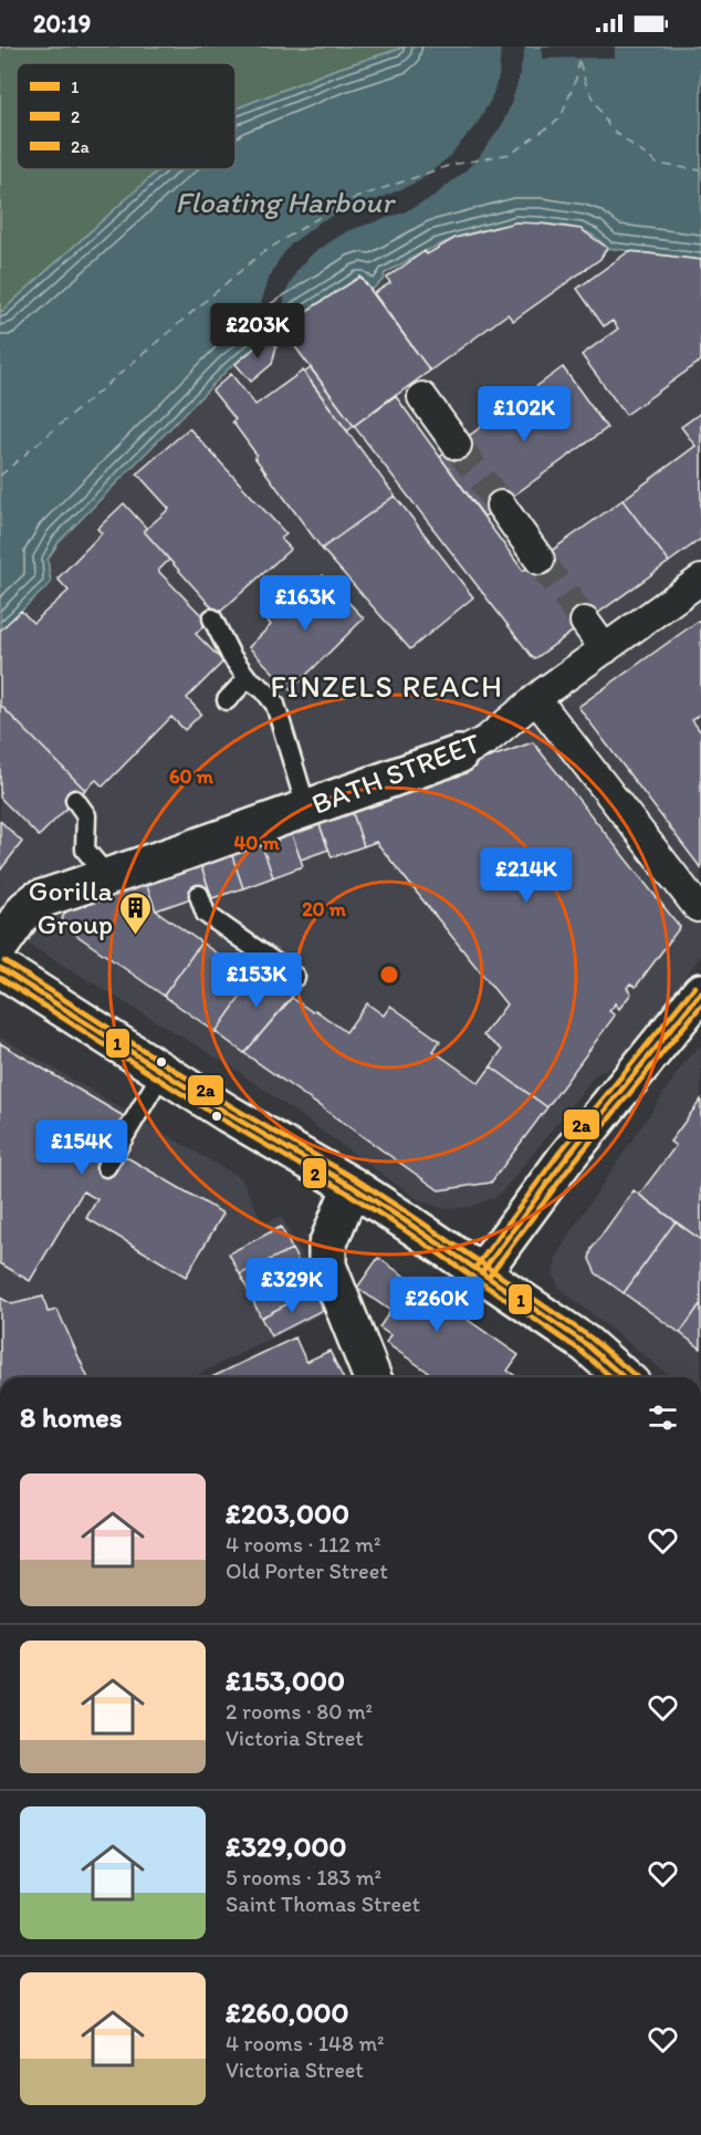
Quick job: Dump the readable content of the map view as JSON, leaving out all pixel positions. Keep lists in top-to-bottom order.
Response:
{
  "streets": {
    "street": ["BATH STREET"]
  },
  "districts": ["FINZELS REACH"],
  "water": ["Floating Harbour"],
  "places": {
    "building": ["Gorilla Group"]
  },
  "lines": ["transit line 2a", "transit line 1", "transit line 2"],
  "legend": ["1", "2", "2a"],
  "page": {
    "status": "20:19",
    "price": [
      "£203K",
      "£102K",
      "£163K",
      "£214K",
      "£153K",
      "£154K",
      "£329K",
      "£260K"
    ],
    "heading": "8 homes",
    "list": [
      {
        "name": "£203,000",
        "note": "4 rooms · 112 m² · Old Porter Street"
      },
      {
        "name": "£153,000",
        "note": "2 rooms · 80 m² · Victoria Street"
      },
      {
        "name": "£329,000",
        "note": "5 rooms · 183 m² · Saint Thomas Street"
      },
      {
        "name": "£260,000",
        "note": "4 rooms · 148 m² · Victoria Street"
      }
    ]
  },
  "rings": ["60 m", "40 m", "20 m"]
}
